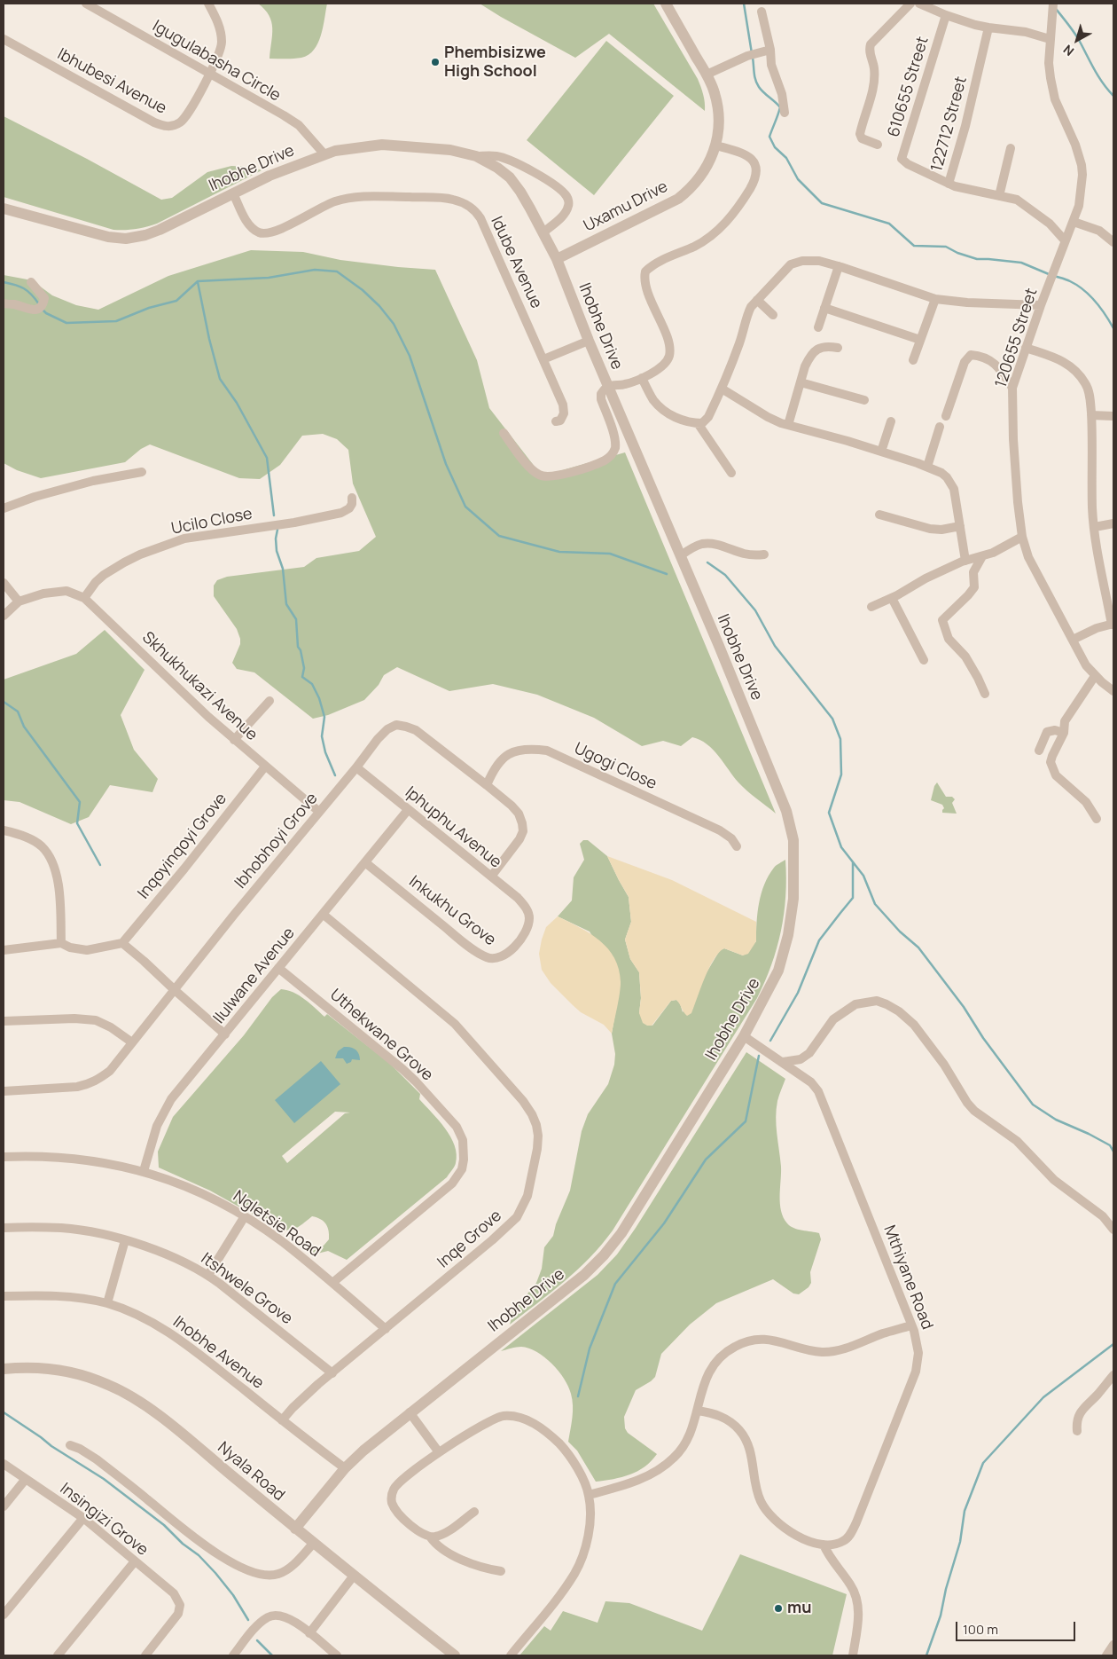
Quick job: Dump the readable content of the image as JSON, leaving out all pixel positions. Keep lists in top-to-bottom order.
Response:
{
  "streets": {
    "street": [
      "Igugulabasha Circle",
      "Ibhubesi Avenue",
      "610655 Street",
      "122712 Street",
      "Ihobhe Drive",
      "Uxamu Drive",
      "Idube Avenue",
      "120655 Street",
      "Ucilo Close",
      "Skhukhukazi Avenue",
      "Ugogi Close",
      "Iphuphu Avenue",
      "Ibhobhoyi Grove",
      "Inqoyinqoyi Grove",
      "Inkukhu Grove",
      "Ilulwane Avenue",
      "Uthekwane Grove",
      "Ngletsie Road",
      "Inqe Grove",
      "Mthiyane Road",
      "Itshwele Grove",
      "Ihobhe Avenue",
      "Nyala Road",
      "Insingizi Grove"
    ]
  },
  "crossings": [
    ["Igugulabasha Circle", "Ibhubesi Avenue"],
    ["Igugulabasha Circle", "Ihobhe Drive"],
    ["610655 Street", "122712 Street"],
    ["Ihobhe Drive", "Uxamu Drive"],
    ["Ihobhe Drive", "Idube Avenue"],
    ["Ihobhe Drive", "Mthiyane Road"],
    ["Ihobhe Drive", "Ihobhe Avenue"],
    ["Ihobhe Drive", "Nyala Road"],
    ["Ucilo Close", "Skhukhukazi Avenue"],
    ["Skhukhukazi Avenue", "Ibhobhoyi Grove"],
    ["Skhukhukazi Avenue", "Inqoyinqoyi Grove"],
    ["Ugogi Close", "Ibhobhoyi Grove"],
    ["Iphuphu Avenue", "Ibhobhoyi Grove"],
    ["Iphuphu Avenue", "Inkukhu Grove"],
    ["Iphuphu Avenue", "Ilulwane Avenue"],
    ["Inkukhu Grove", "Ilulwane Avenue"],
    ["Ilulwane Avenue", "Uthekwane Grove"],
    ["Ilulwane Avenue", "Ngletsie Road"],
    ["Ilulwane Avenue", "Inqe Grove"],
    ["Uthekwane Grove", "Ngletsie Road"],
    ["Ngletsie Road", "Inqe Grove"],
    ["Inqe Grove", "Itshwele Grove"],
    ["Inqe Grove", "Ihobhe Avenue"]
  ],
  "places": ["Phembisizwe High School", "mu"],
  "scale_bar": "100 m",
  "north": "bottom left"
}
